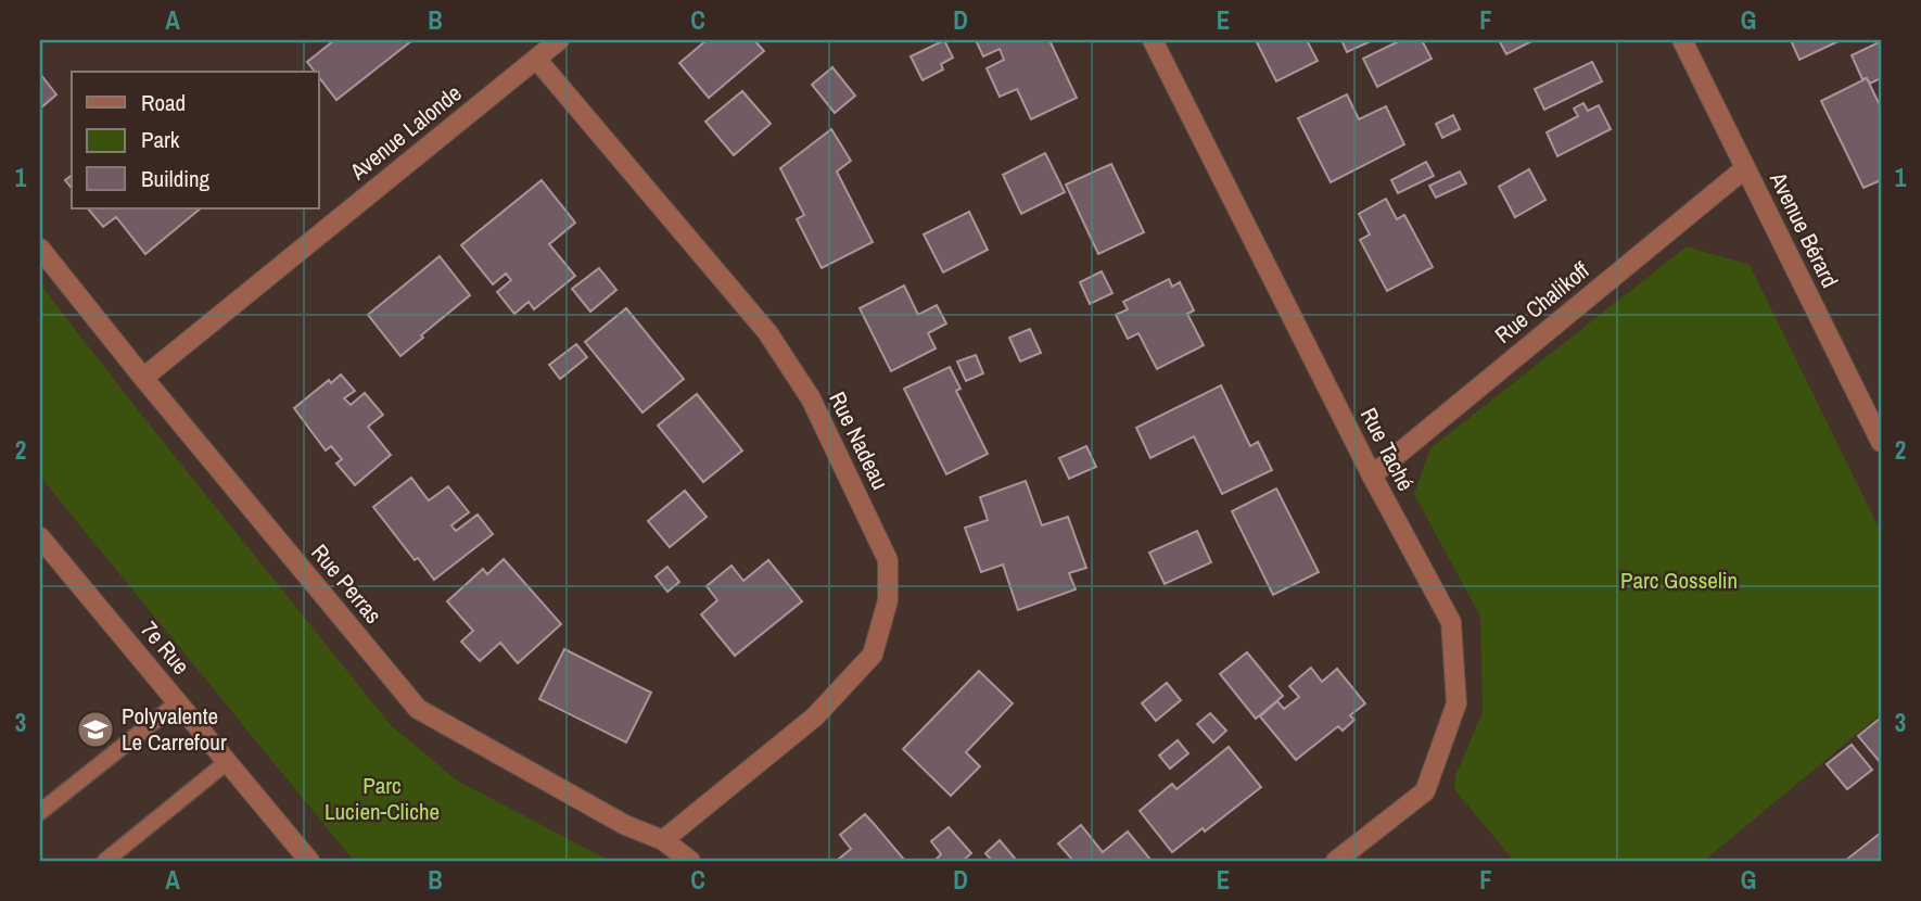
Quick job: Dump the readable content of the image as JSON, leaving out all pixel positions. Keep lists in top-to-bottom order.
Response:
{
  "streets": {
    "street": [
      "Avenue Lalonde",
      "Avenue Bérard",
      "Rue Chalikoff",
      "Rue Nadeau",
      "Rue Taché",
      "Rue Perras",
      "7e Rue"
    ]
  },
  "crossings": [
    ["Avenue Lalonde", "Rue Nadeau"],
    ["Avenue Lalonde", "Rue Perras"],
    ["Avenue Bérard", "Rue Chalikoff"],
    ["Rue Chalikoff", "Rue Taché"],
    ["Rue Nadeau", "Rue Perras"]
  ],
  "parks": ["Parc Gosselin", "Parc Lucien-Cliche"],
  "places": {
    "school or university": ["Polyvalente Le Carrefour"]
  },
  "legend": ["Road", "Park", "Building"],
  "grid": {
    "columns": [
      "A",
      "B",
      "C",
      "D",
      "E",
      "F",
      "G"
    ],
    "rows": ["1", "2", "3"]
  }
}
